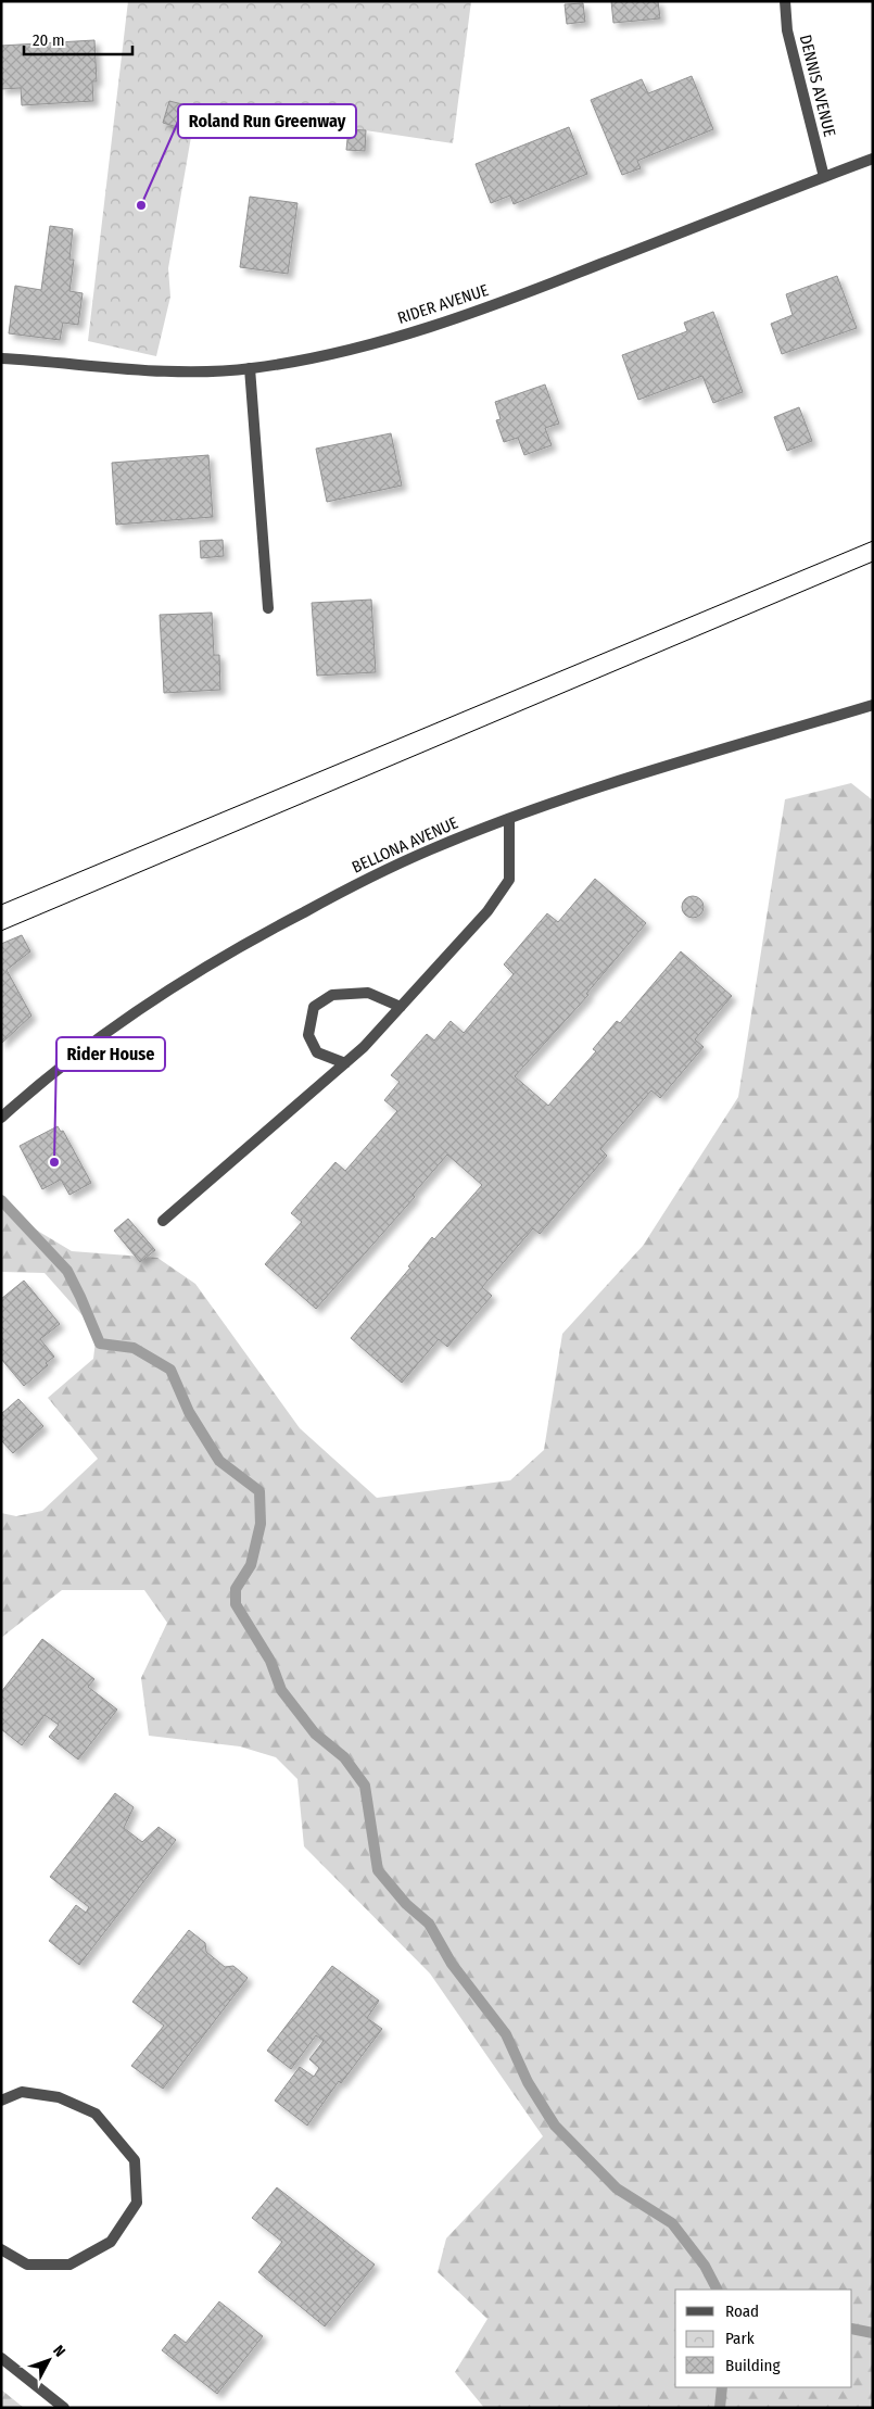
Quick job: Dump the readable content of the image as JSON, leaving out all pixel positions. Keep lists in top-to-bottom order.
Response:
{
  "streets": {
    "street": ["DENNIS AVENUE", "RIDER AVENUE", "BELLONA AVENUE"]
  },
  "crossings": [
    ["DENNIS AVENUE", "RIDER AVENUE"]
  ],
  "places": ["Roland Run Greenway", "Rider House"],
  "legend": ["Road", "Park", "Building"],
  "scale_bar": "20 m",
  "north": "top right"
}
